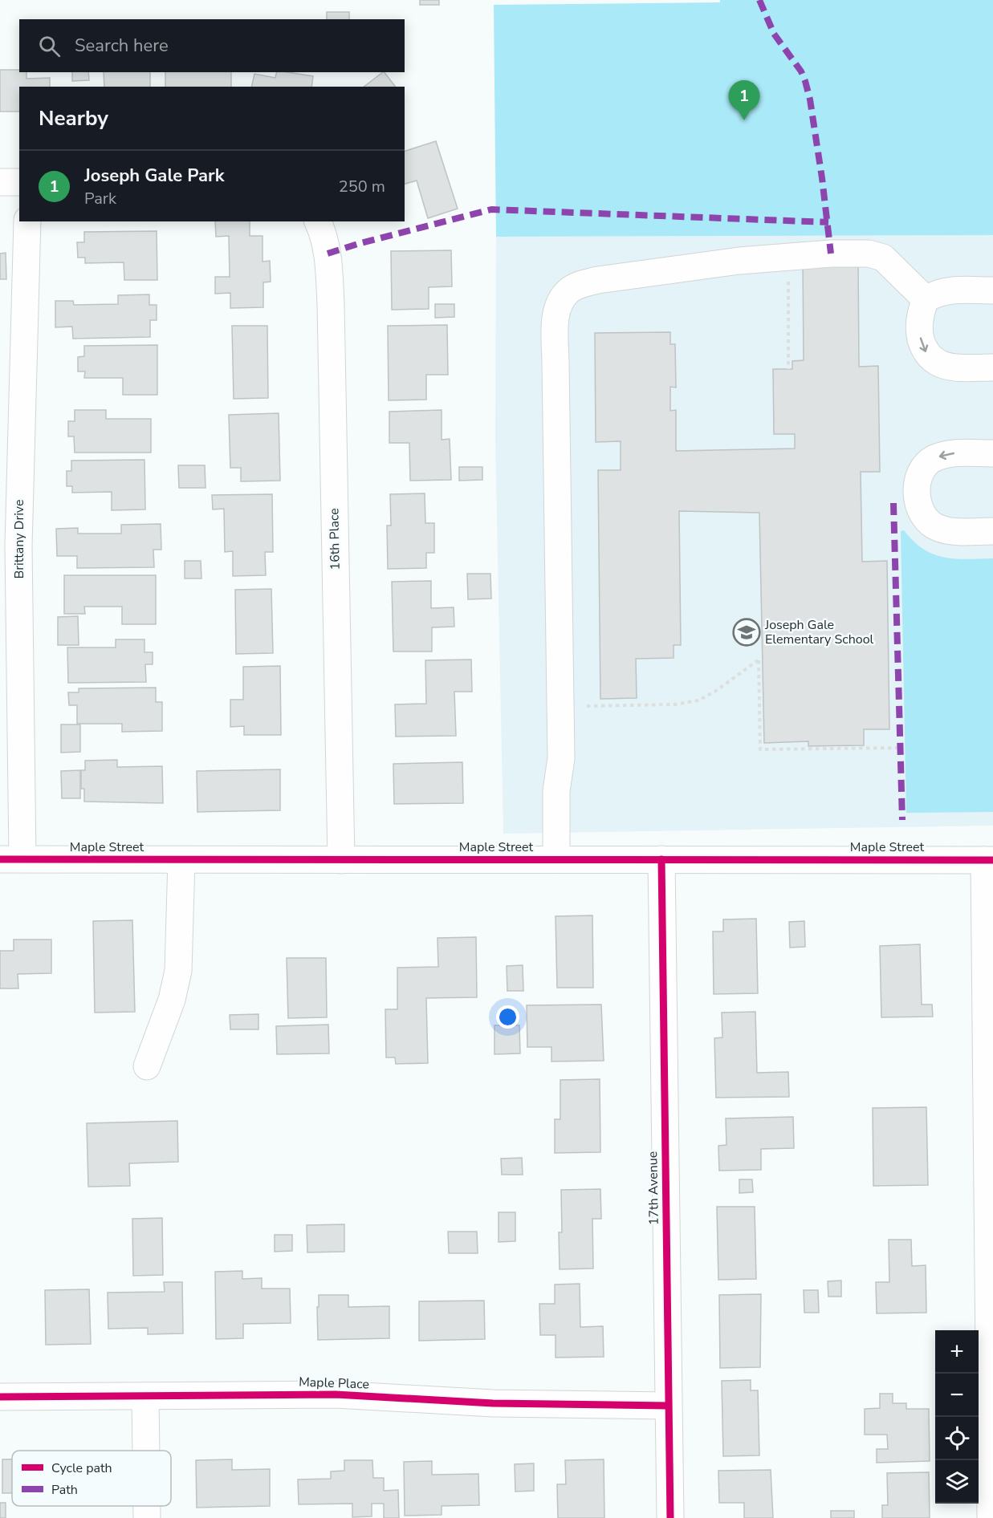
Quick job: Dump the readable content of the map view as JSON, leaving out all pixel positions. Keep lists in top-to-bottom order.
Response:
{
  "streets": {
    "street": [
      "Brittany Drive",
      "16th Place",
      "Maple Street",
      "17th Avenue",
      "Maple Place"
    ]
  },
  "crossings": [
    ["Brittany Drive", "Maple Street"],
    ["16th Place", "Maple Street"],
    ["Maple Street", "17th Avenue"],
    ["17th Avenue", "Maple Place"]
  ],
  "places": {
    "school or university": ["Joseph Gale Elementary School"]
  },
  "legend": ["Cycle path", "Path"],
  "page": {
    "search": "Search here",
    "pins": "1",
    "heading": "Nearby",
    "list": [
      {
        "mark": "1",
        "name": "Joseph Gale Park",
        "note": "Park",
        "value": "250 m"
      }
    ],
    "map_buttons": ["+", "−"]
  }
}
